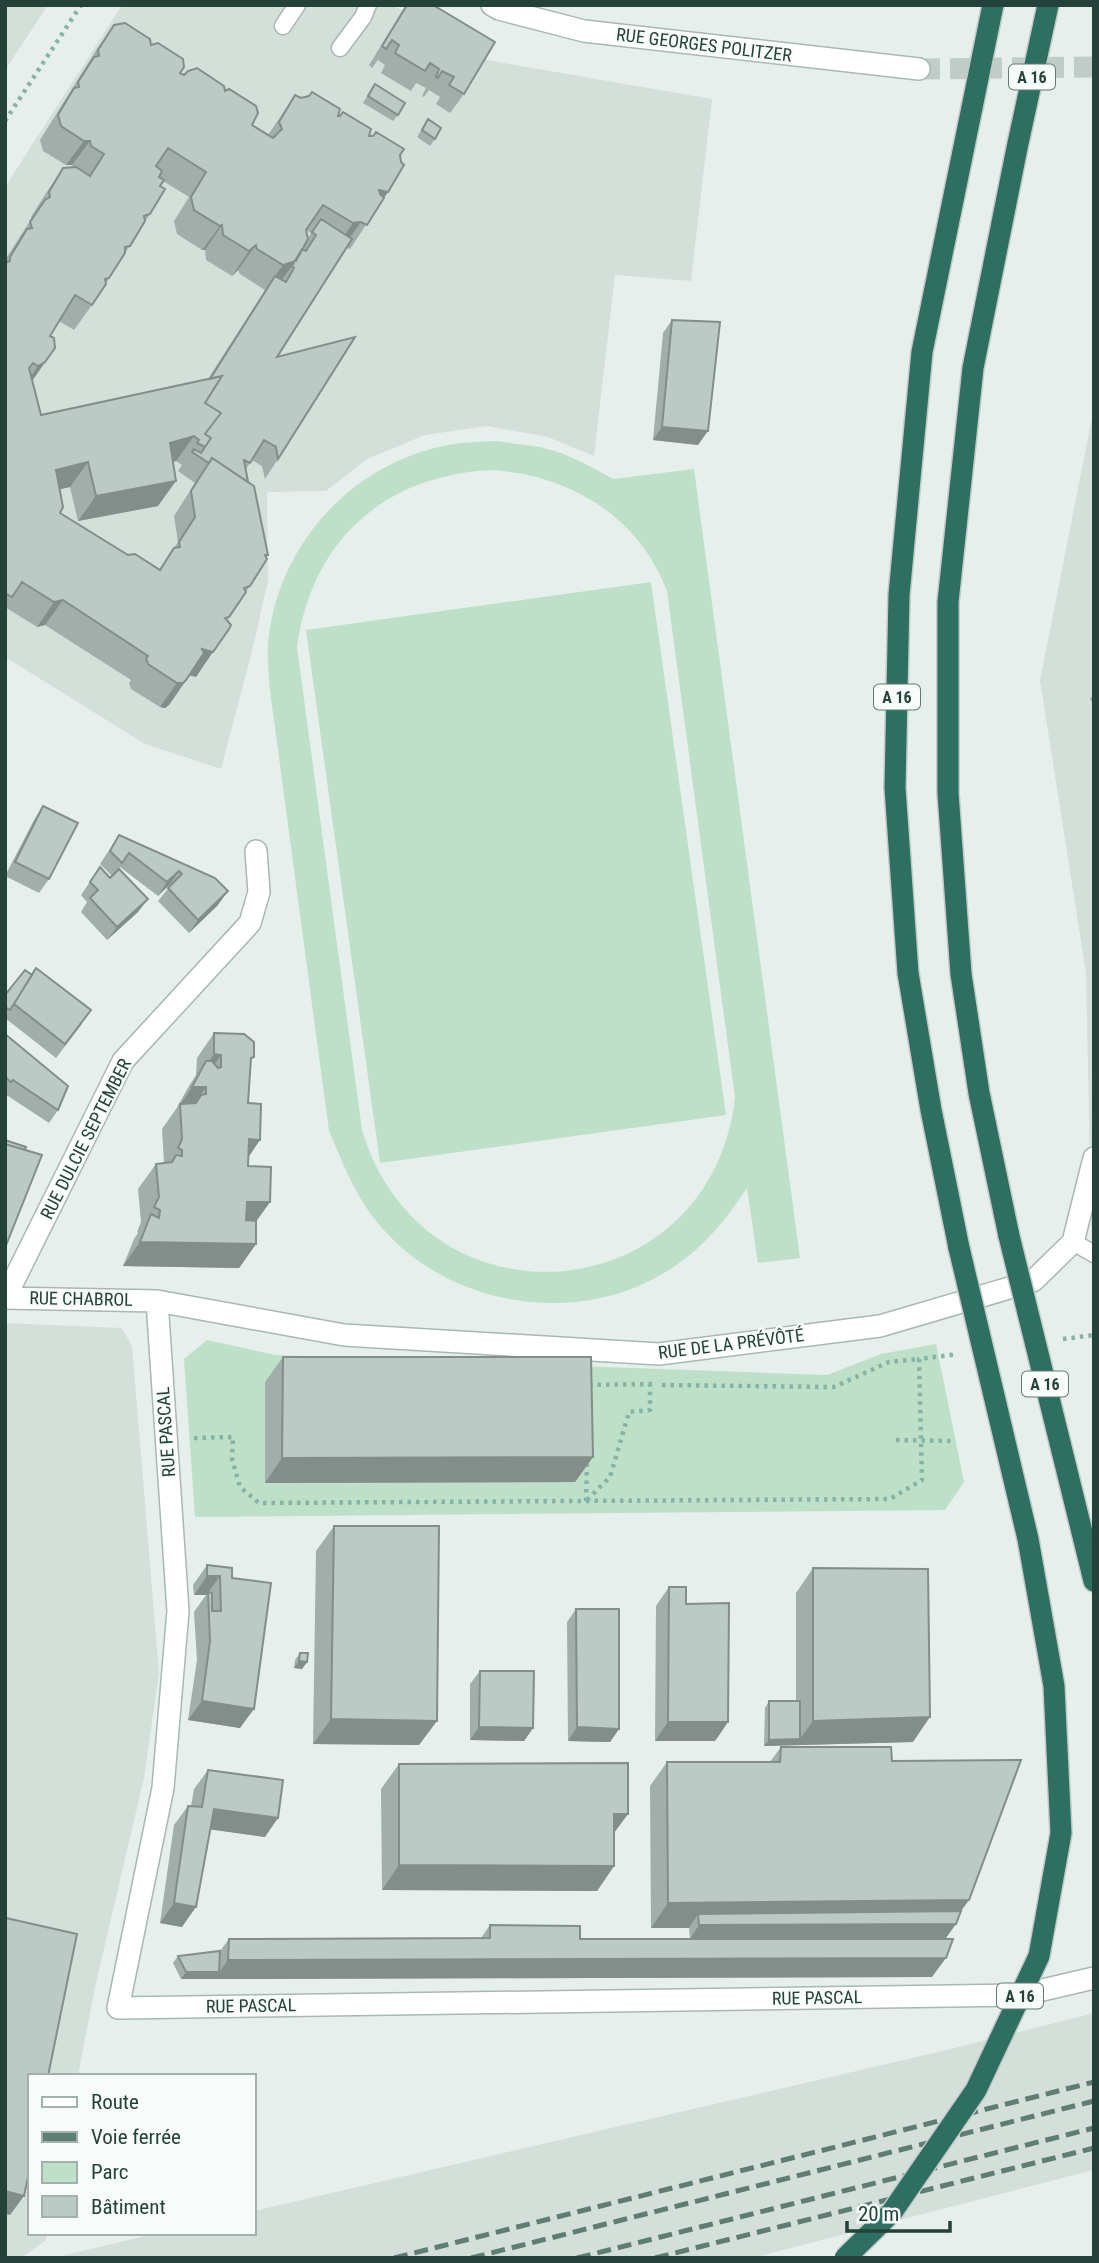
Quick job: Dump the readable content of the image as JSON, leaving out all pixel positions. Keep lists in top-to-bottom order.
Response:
{
  "streets": {
    "highway": ["A 16"],
    "street": [
      "RUE GEORGES POLITZER",
      "RUE DULCIE SEPTEMBER",
      "RUE CHABROL",
      "RUE DE LA PRÉVÔTÉ",
      "RUE PASCAL"
    ]
  },
  "crossings": [
    ["RUE DULCIE SEPTEMBER", "RUE CHABROL"],
    ["RUE CHABROL", "RUE DE LA PRÉVÔTÉ"],
    ["RUE CHABROL", "RUE PASCAL"],
    ["RUE DE LA PRÉVÔTÉ", "RUE PASCAL"]
  ],
  "legend": [
    "Route",
    "Voie ferrée",
    "Parc",
    "Bâtiment"
  ],
  "scale_bar": "20 m"
}
